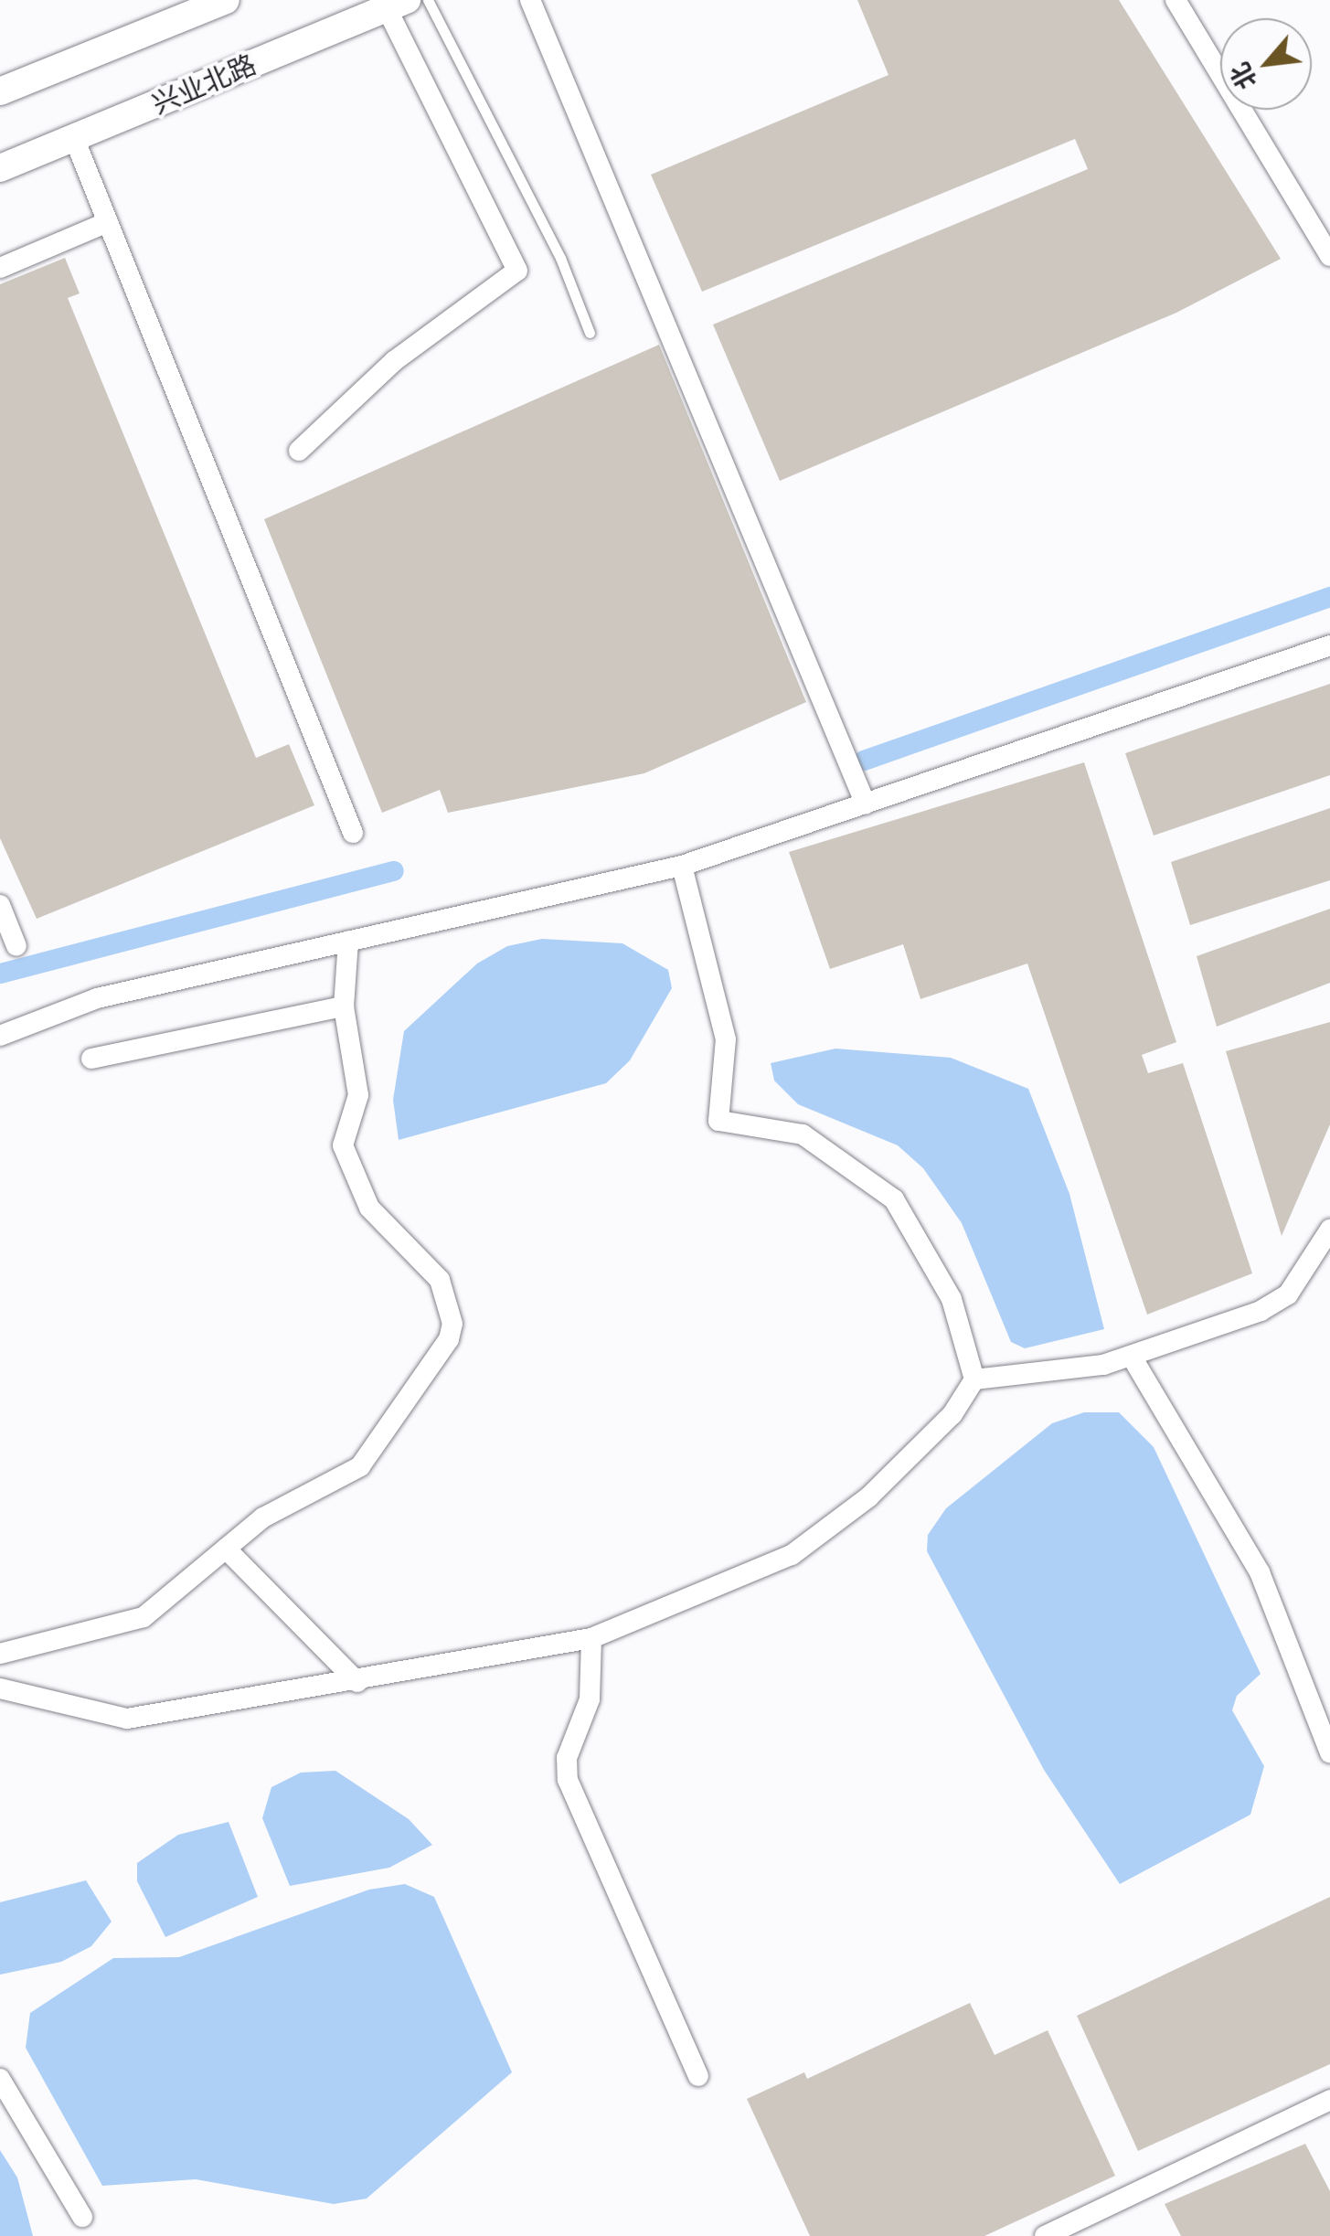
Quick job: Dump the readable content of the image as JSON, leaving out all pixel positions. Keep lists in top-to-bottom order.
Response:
{
  "streets": {
    "main road": ["兴业北路"]
  },
  "north": "bottom left"
}
